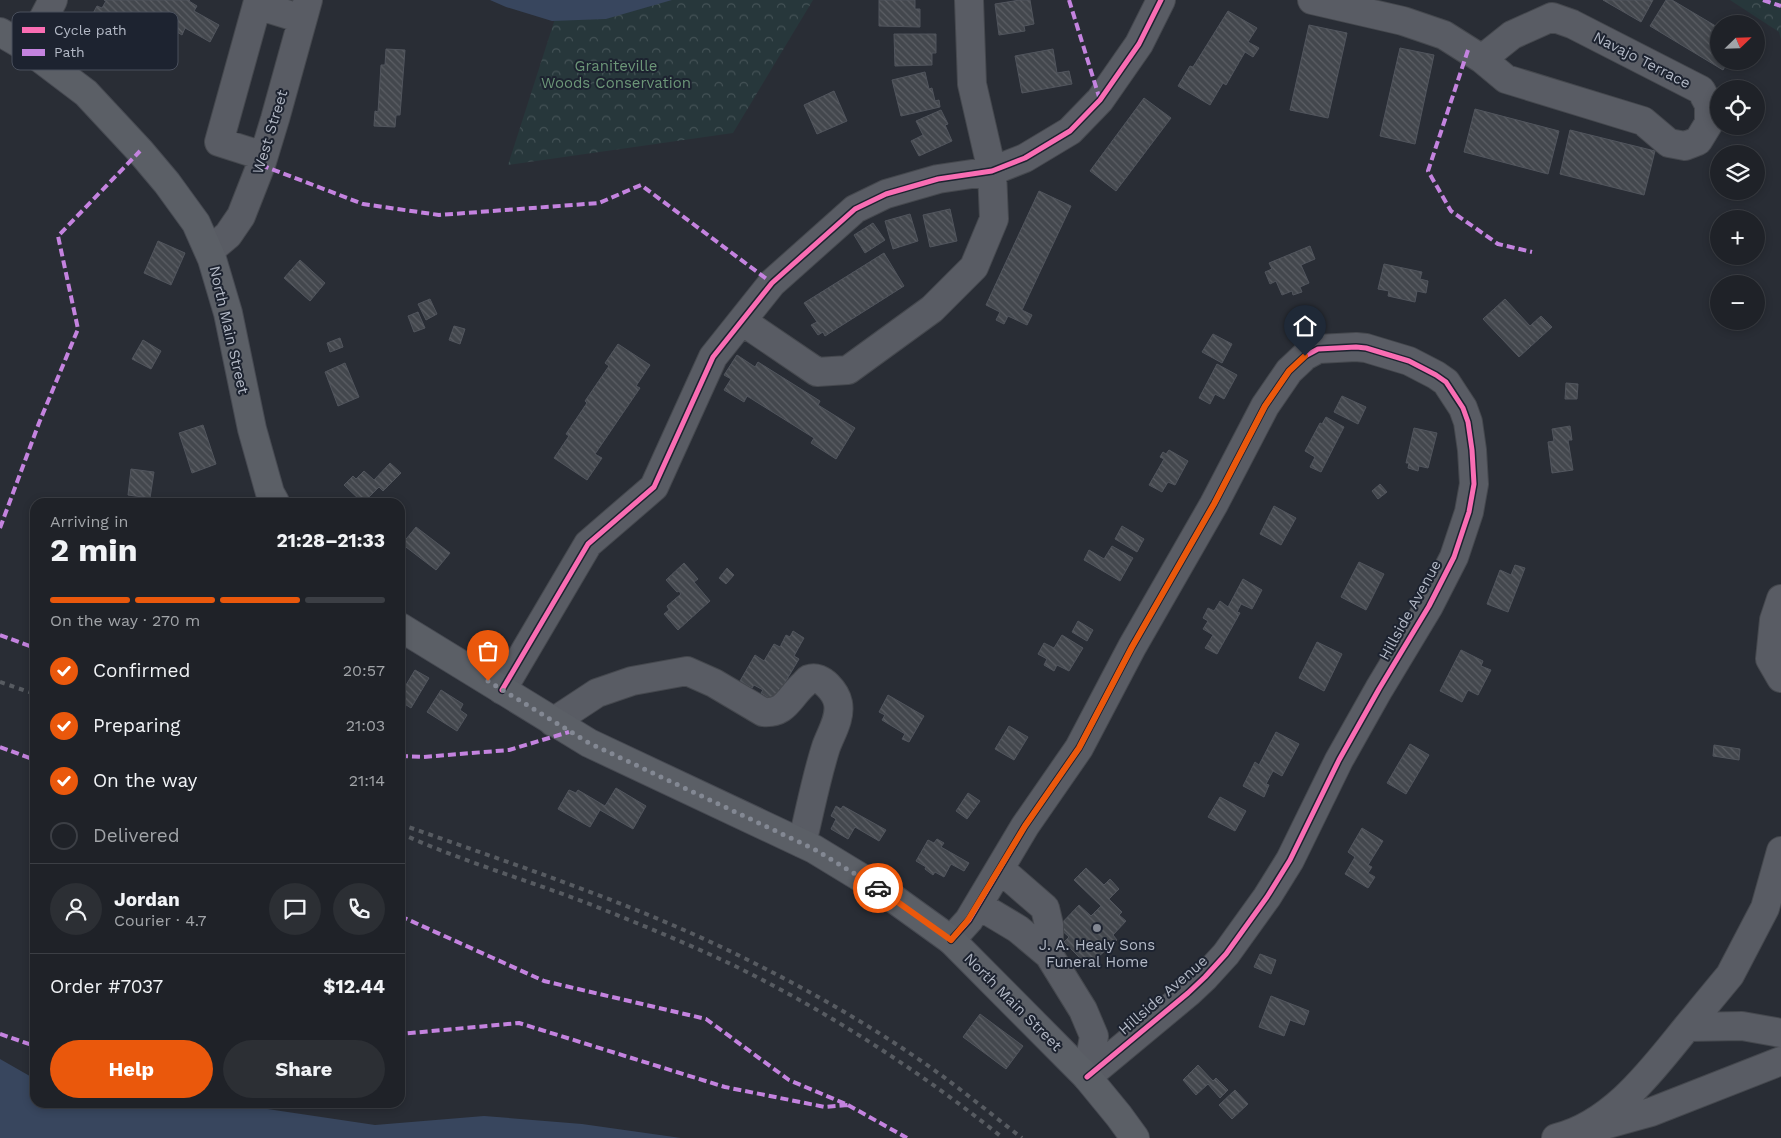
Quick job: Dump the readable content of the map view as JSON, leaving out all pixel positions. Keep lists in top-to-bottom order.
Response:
{
  "streets": {
    "main road": ["North Main Street"],
    "street": ["Navajo Terrace", "West Street", "Hillside Avenue"]
  },
  "crossings": [
    ["West Street", "North Main Street"],
    ["North Main Street", "Hillside Avenue"]
  ],
  "parks": ["Graniteville Woods Conservation"],
  "places": ["J. A. Healy Sons Funeral Home"],
  "legend": ["Cycle path", "Path"],
  "north": "top right",
  "page": {
    "map_buttons": ["+", "−"],
    "heading": ["2 min", "Arriving in", "21:28–21:33"],
    "panel": [
      "Jordan",
      "Courier · 4.7",
      "Order #7037",
      "$12.44"
    ],
    "bar": "On the way · 270 m",
    "list": [
      ["Confirmed", "20:57"],
      ["Preparing", "21:03"],
      ["On the way", "21:14"],
      "Delivered"
    ],
    "buttons": ["Help", "Share"]
  }
}
